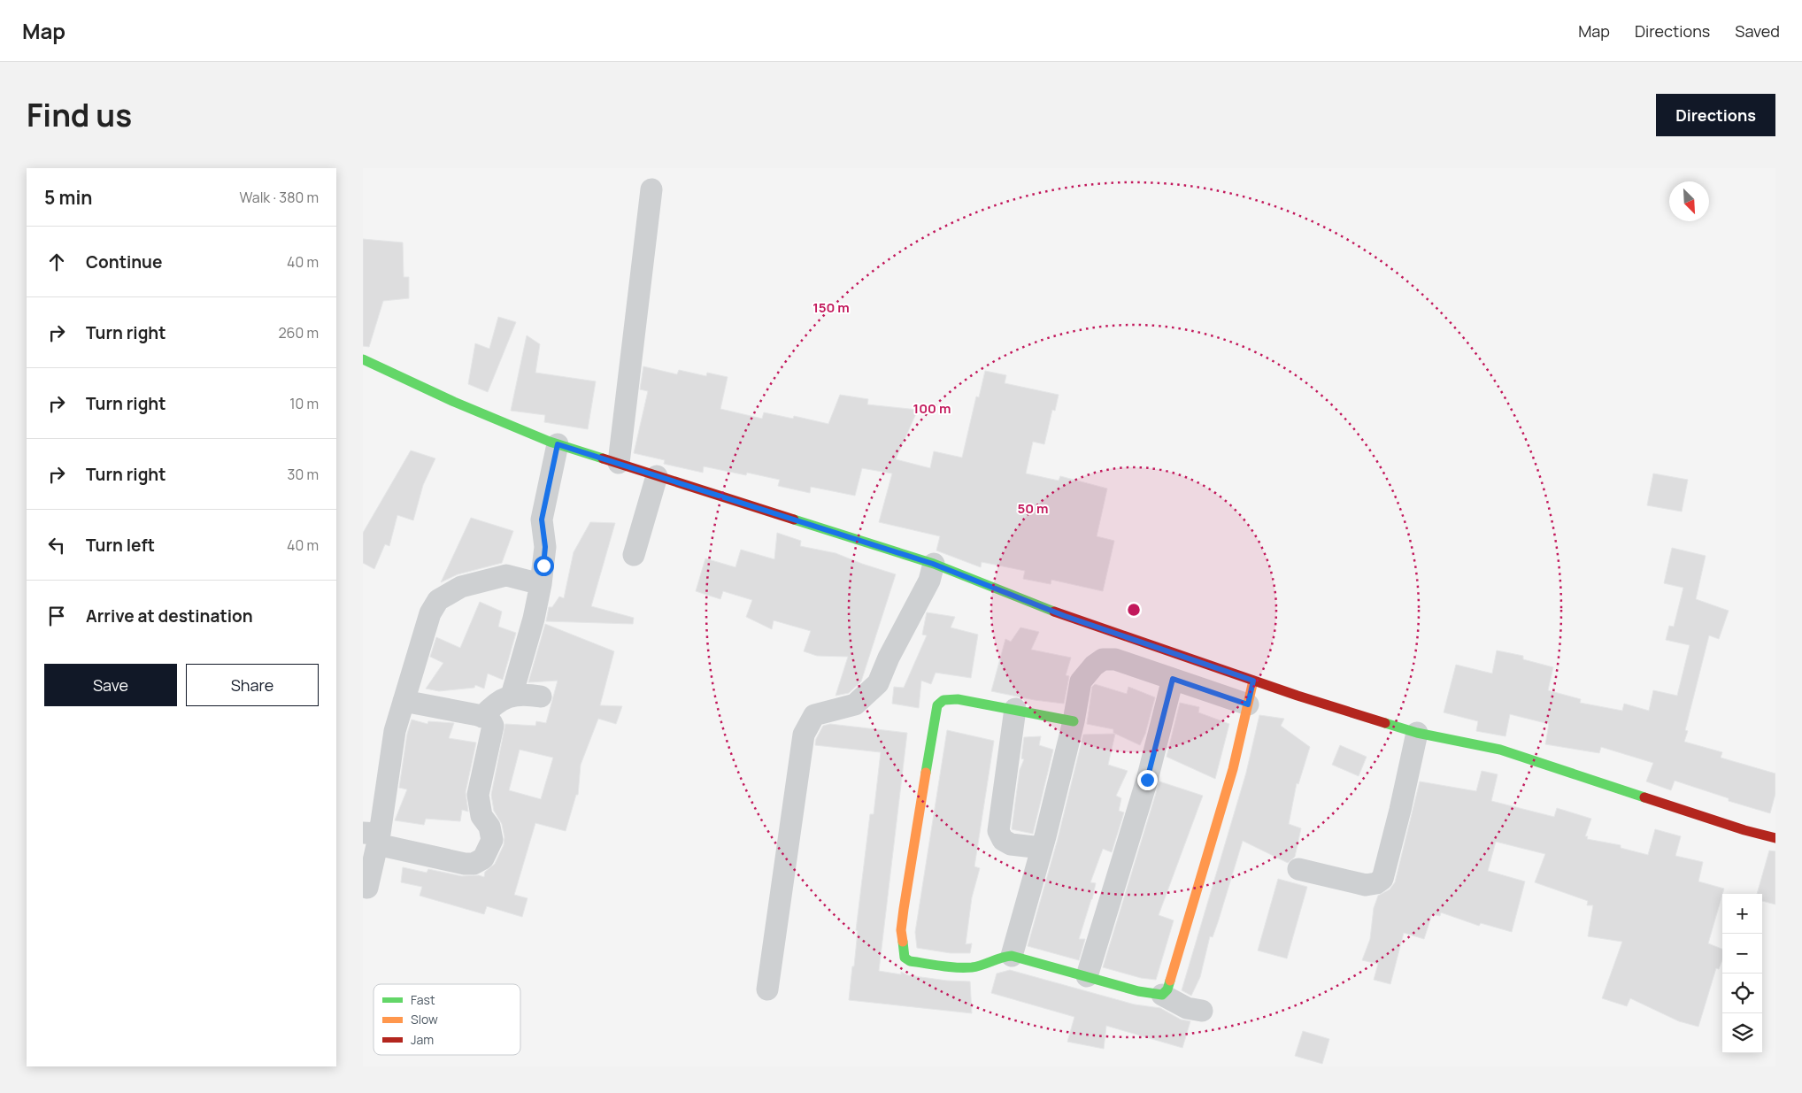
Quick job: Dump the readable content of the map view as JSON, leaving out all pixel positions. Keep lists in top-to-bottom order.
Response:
{
  "legend": ["Fast", "Slow", "Jam"],
  "north": "bottom right",
  "page": {
    "header": "Map",
    "nav": ["Map", "Directions", "Saved"],
    "title": "Find us",
    "buttons": [
      "Directions",
      ["Save", "Share"]
    ],
    "heading": ["5 min", "Walk · 380 m"],
    "list": [
      ["Continue", "40 m"],
      ["Turn right", "260 m"],
      ["Turn right", "10 m"],
      ["Turn right", "30 m"],
      ["Turn left", "40 m"],
      "Arrive at destination"
    ],
    "map_buttons": ["+", "−"]
  },
  "rings": ["150 m", "100 m", "50 m"]
}
